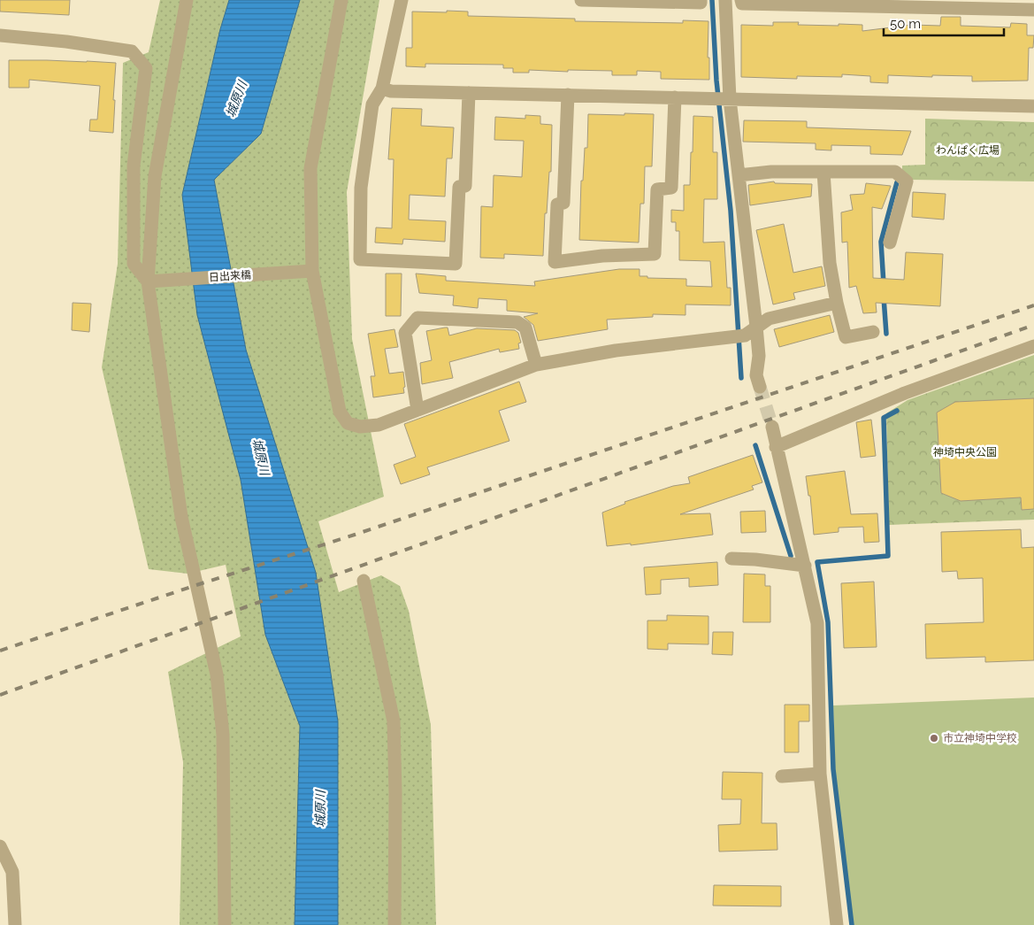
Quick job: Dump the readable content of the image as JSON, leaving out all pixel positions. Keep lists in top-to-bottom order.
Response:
{
  "streets": {
    "street": ["日出来橋"]
  },
  "water": ["城原川"],
  "parks": ["わんぱく広場", "神埼中央公園"],
  "places": ["市立神埼中学校"],
  "scale_bar": "50 m"
}
